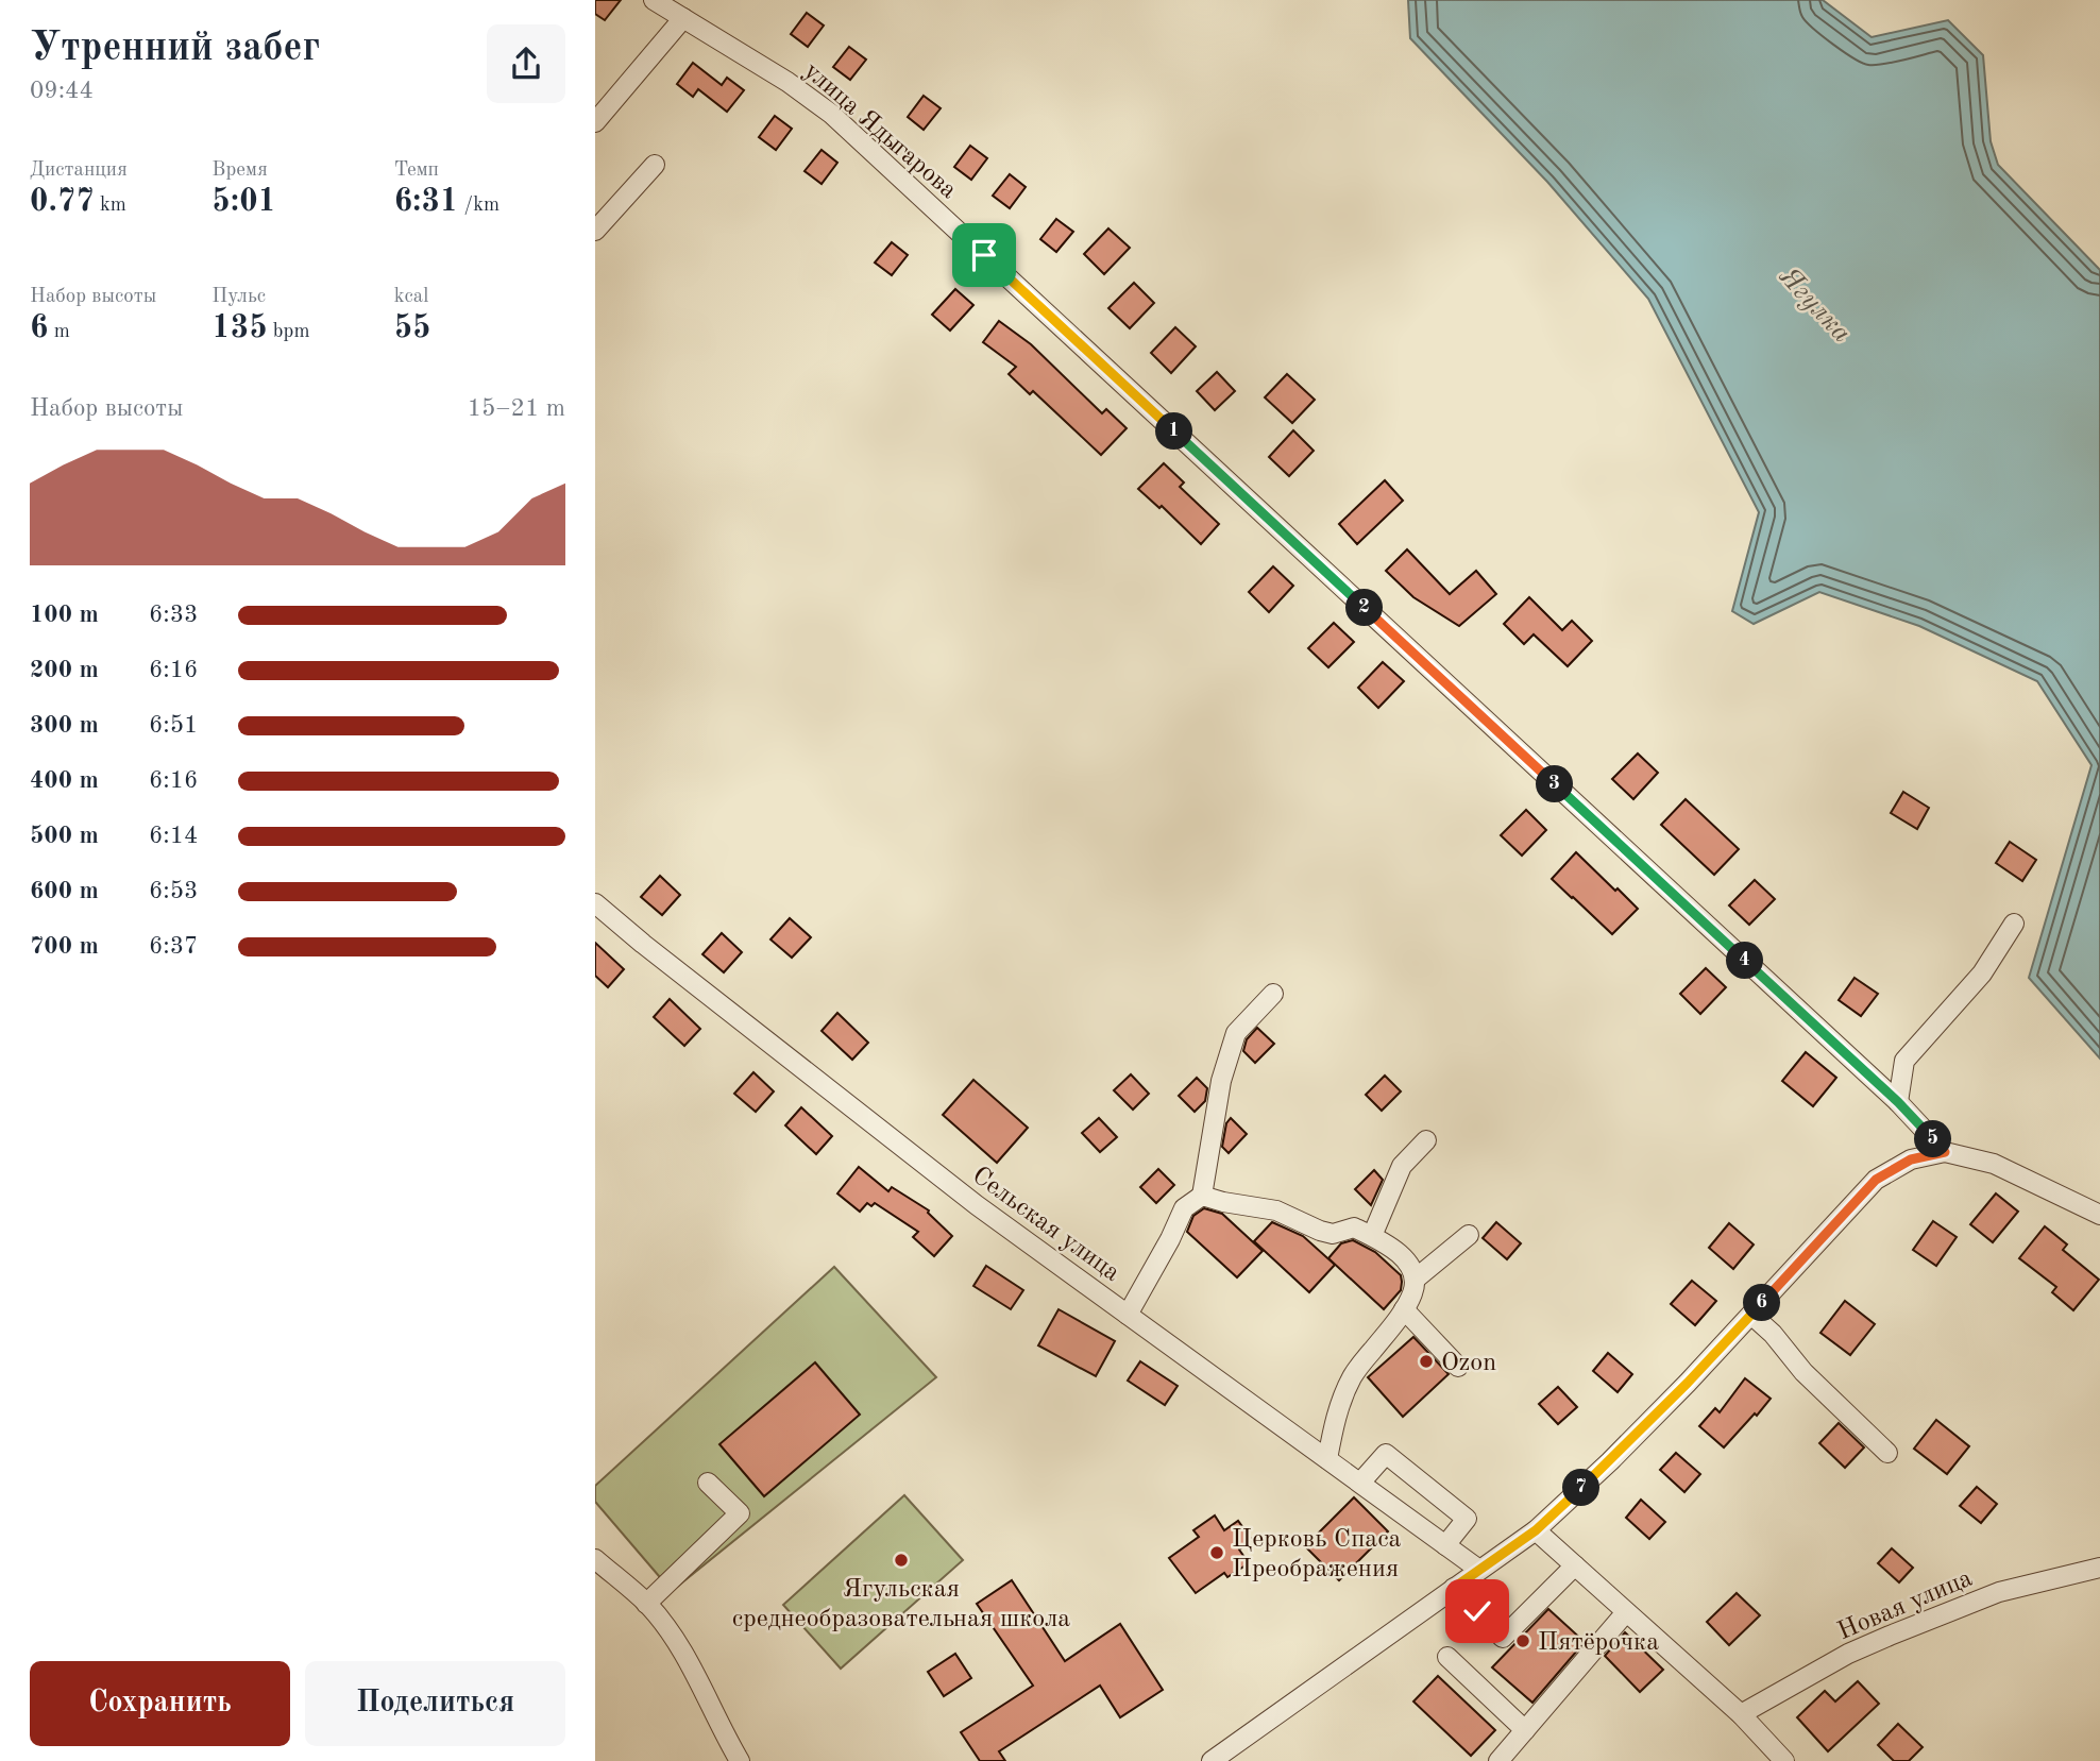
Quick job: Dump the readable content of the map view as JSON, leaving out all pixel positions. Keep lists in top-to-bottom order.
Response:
{
  "streets": {
    "street": ["улица Ядыгарова", "Сельская улица", "Новая улица"]
  },
  "water": ["Ягулка"],
  "places": [
    "Ozon",
    "Церковь Спаса Преображения",
    "Ягульская среднеобразовательная школа",
    "Пятёрочка"
  ],
  "page": {
    "heading": ["Утренний забег", "09:44"],
    "stats": [
      ["Дистанция", "0.77 km"],
      ["Время", "5:01"],
      ["Темп", "6:31 /km"],
      ["Набор высоты", "6 m"],
      ["Пульс", "135 bpm"],
      ["kcal", "55"]
    ],
    "chart": ["Набор высоты", "15–21 m"],
    "pins": [
      "1",
      "2",
      "3",
      "4",
      "5",
      "6",
      "7"
    ],
    "list": [
      {
        "name": "100 m",
        "note": "6:33"
      },
      {
        "name": "200 m",
        "note": "6:16"
      },
      {
        "name": "300 m",
        "note": "6:51"
      },
      {
        "name": "400 m",
        "note": "6:16"
      },
      {
        "name": "500 m",
        "note": "6:14"
      },
      {
        "name": "600 m",
        "note": "6:53"
      },
      {
        "name": "700 m",
        "note": "6:37"
      }
    ],
    "buttons": ["Сохранить", "Поделиться"]
  }
}
